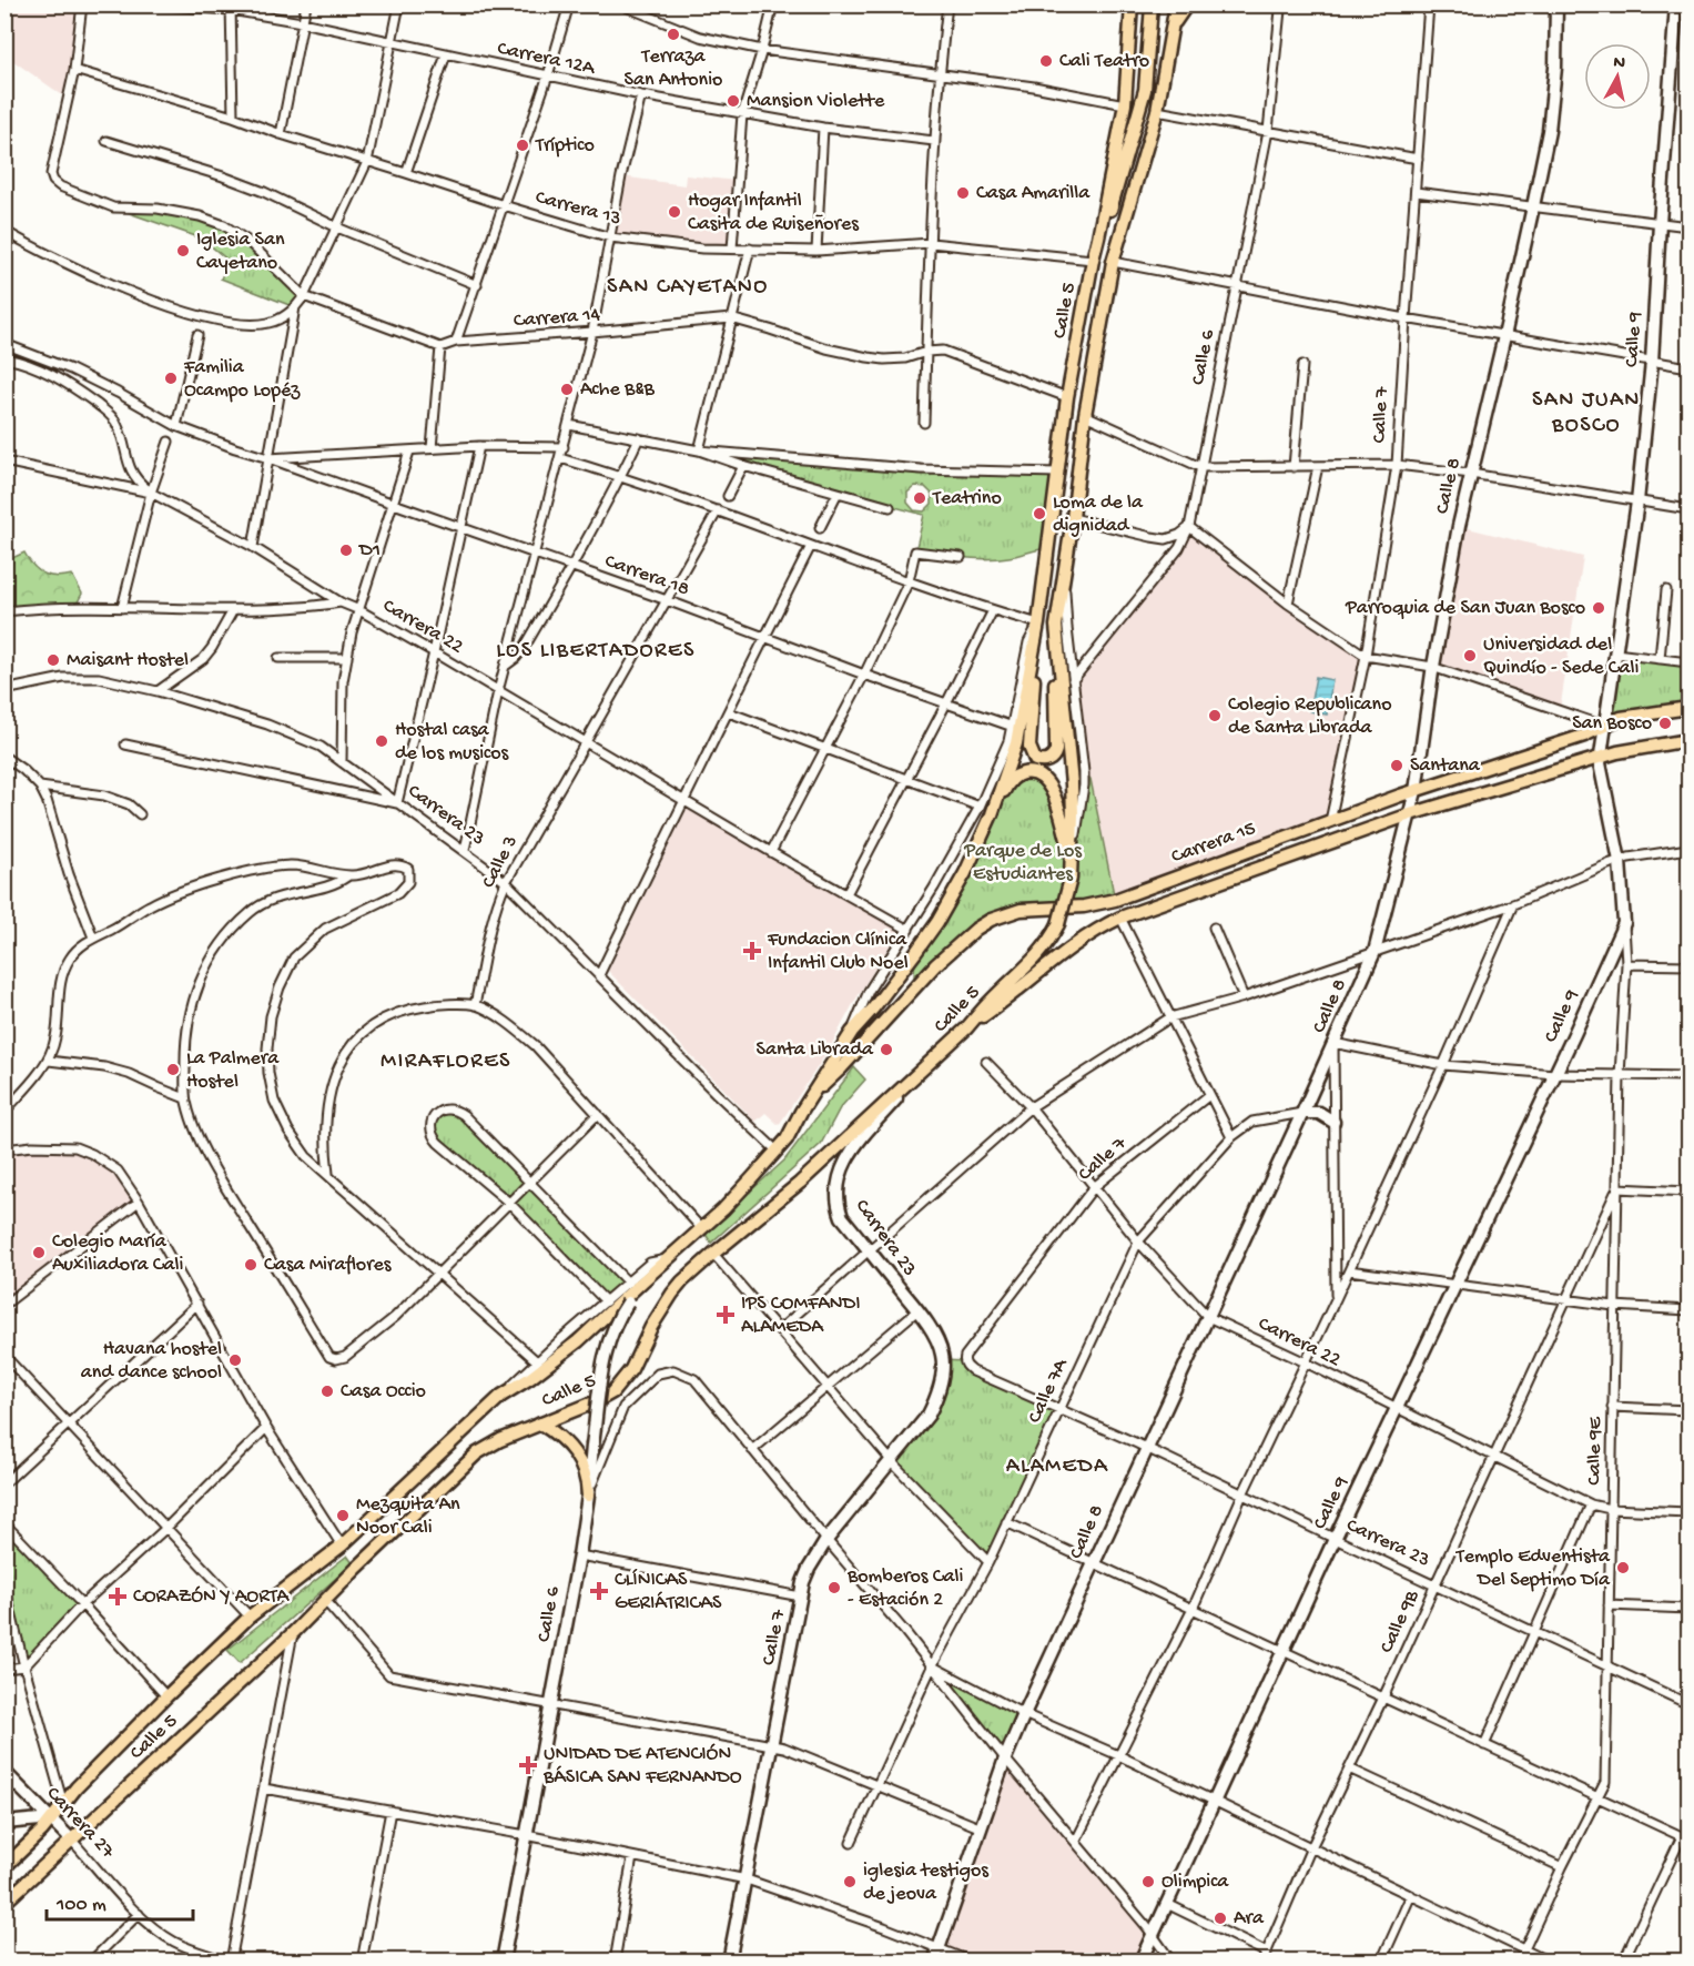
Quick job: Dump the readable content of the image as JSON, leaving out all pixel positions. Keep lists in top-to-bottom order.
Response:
{
  "streets": {
    "main road": [
      "Calle 5",
      "Calle 9",
      "Calle 6",
      "Calle 7",
      "Calle 8",
      "Carrera 23",
      "Carrera 15",
      "Carrera 27"
    ],
    "street": [
      "Carrera 12A",
      "Carrera 13",
      "Carrera 14",
      "Carrera 18",
      "Carrera 22",
      "Calle 3",
      "Calle 7A",
      "Calle 9E",
      "Calle 9B"
    ]
  },
  "crossings": [
    ["Carrera 13", "Calle 5"],
    ["Calle 5", "Carrera 14"],
    ["Calle 5", "Calle 6"],
    ["Calle 5", "Carrera 18"],
    ["Calle 5", "Carrera 22"],
    ["Calle 5", "Carrera 23"],
    ["Calle 5", "Carrera 15"],
    ["Calle 5", "Carrera 27"],
    ["Calle 9", "Carrera 22"],
    ["Calle 9", "Carrera 23"],
    ["Calle 9", "Carrera 15"],
    ["Calle 9", "Calle 9E"],
    ["Calle 7", "Carrera 22"],
    ["Calle 7", "Carrera 23"],
    ["Calle 7", "Carrera 15"],
    ["Calle 8", "Carrera 22"],
    ["Calle 8", "Carrera 23"],
    ["Calle 8", "Carrera 15"],
    ["Calle 8", "Calle 7A"],
    ["Carrera 18", "Calle 3"],
    ["Carrera 22", "Calle 3"],
    ["Carrera 22", "Calle 7A"],
    ["Carrera 22", "Calle 9E"],
    ["Carrera 22", "Calle 9B"],
    ["Carrera 23", "Calle 3"],
    ["Carrera 23", "Calle 7A"],
    ["Carrera 23", "Calle 9E"],
    ["Carrera 23", "Calle 9B"],
    ["Calle 9E", "Calle 9B"]
  ],
  "districts": [
    "SAN CAYETANO",
    "SAN JUAN BOSCO",
    "LOS LIBERTADORES",
    "MIRAFLORES",
    "ALAMEDA"
  ],
  "parks": ["Parque de Los Estudiantes"],
  "places": {
    "other": [
      "Terraza San Antonio",
      "Cali Teatro",
      "Mansion Violette",
      "Tríptico",
      "Casa Amarilla",
      "Hogar Infantil Casita de Ruiseñores",
      "Iglesia San Cayetano",
      "Familia Ocampo Lopéz",
      "Ache B&B",
      "Teatrino",
      "Loma de la dignidad",
      "D1",
      "Parroquia de San Juan Bosco",
      "Universidad del Quindío - Sede Cali",
      "Maisant Hostel",
      "Colegio Republicano de Santa Librada",
      "San Bosco",
      "Hostal casa de los musicos",
      "Santana",
      "Santa Librada",
      "La Palmera Hostel",
      "Colegio María Auxiliadora Cali",
      "Casa Miraflores",
      "Havana hostel and dance school",
      "Casa Occio",
      "Mezquita An Noor Cali",
      "Templo Edventista Del Septimo Día",
      "Bomberos Cali - Estación 2",
      "iglesia testigos de jeova",
      "Olimpica",
      "Ara"
    ],
    "health": [
      "Fundacion Clínica Infantil Club Noel",
      "IPS COMFANDI ALAMEDA",
      "CLÍNICAS GERIÁTRICAS",
      "CORAZÓN Y AORTA",
      "UNIDAD DE ATENCIÓN BÁSICA SAN FERNANDO"
    ]
  },
  "scale_bar": "100 m",
  "north": "top"
}
